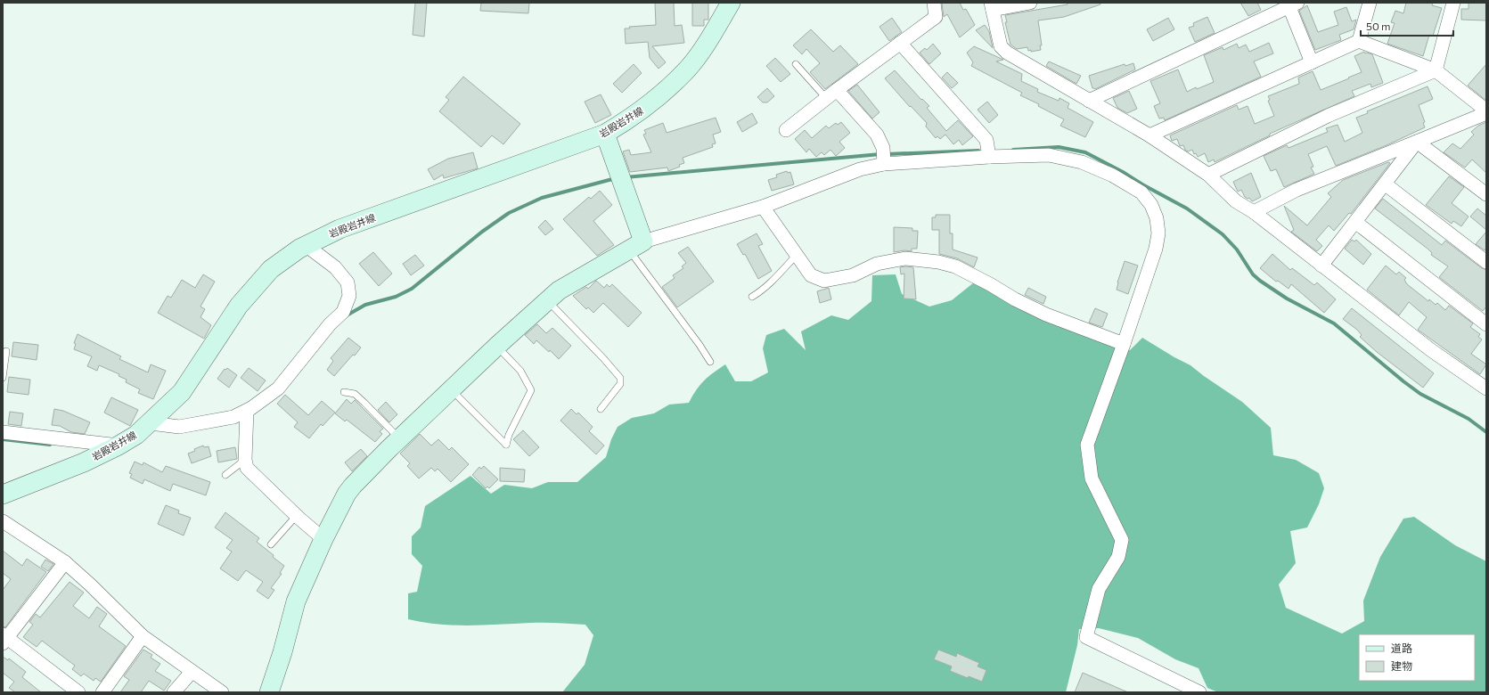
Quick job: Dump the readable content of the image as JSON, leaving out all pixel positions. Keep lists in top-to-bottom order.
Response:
{
  "streets": {
    "main road": ["岩殿岩井線"]
  },
  "legend": ["道路", "建物"],
  "scale_bar": "50 m"
}
